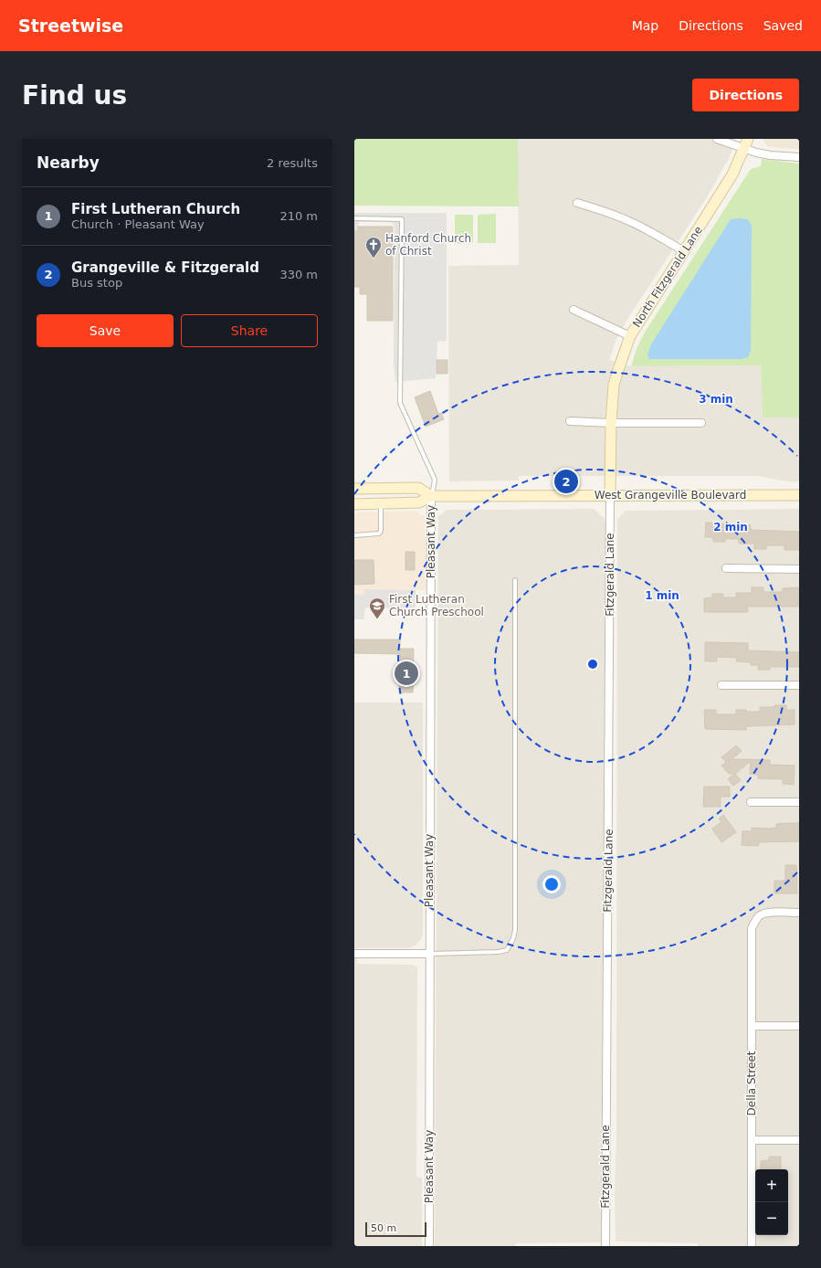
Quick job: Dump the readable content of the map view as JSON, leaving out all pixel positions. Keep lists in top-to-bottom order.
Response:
{
  "streets": {
    "main road": ["North Fitzgerald Lane", "West Grangeville Boulevard"],
    "street": ["Pleasant Way", "Fitzgerald Lane", "Della Street"]
  },
  "crossings": [
    ["North Fitzgerald Lane", "West Grangeville Boulevard"],
    ["North Fitzgerald Lane", "Fitzgerald Lane"],
    ["West Grangeville Boulevard", "Pleasant Way"],
    ["West Grangeville Boulevard", "Fitzgerald Lane"]
  ],
  "places": {
    "church": ["Hanford Church of Christ"],
    "school or university": ["First Lutheran Church Preschool"]
  },
  "scale_bar": "50 m",
  "page": {
    "header": "Streetwise",
    "nav": ["Map", "Directions", "Saved"],
    "buttons": [
      "Directions",
      ["Save", "Share"]
    ],
    "title": "Find us",
    "heading": ["Nearby", "2 results"],
    "list": [
      {
        "mark": "1",
        "name": "First Lutheran Church",
        "note": "Church · Pleasant Way",
        "value": "210 m"
      },
      {
        "mark": "2",
        "name": "Grangeville & Fitzgerald",
        "note": "Bus stop",
        "value": "330 m"
      }
    ],
    "pins": ["2", "1"],
    "map_buttons": ["+", "−"],
    "scale": "50 m"
  },
  "rings": ["3 min", "2 min", "1 min"]
}
